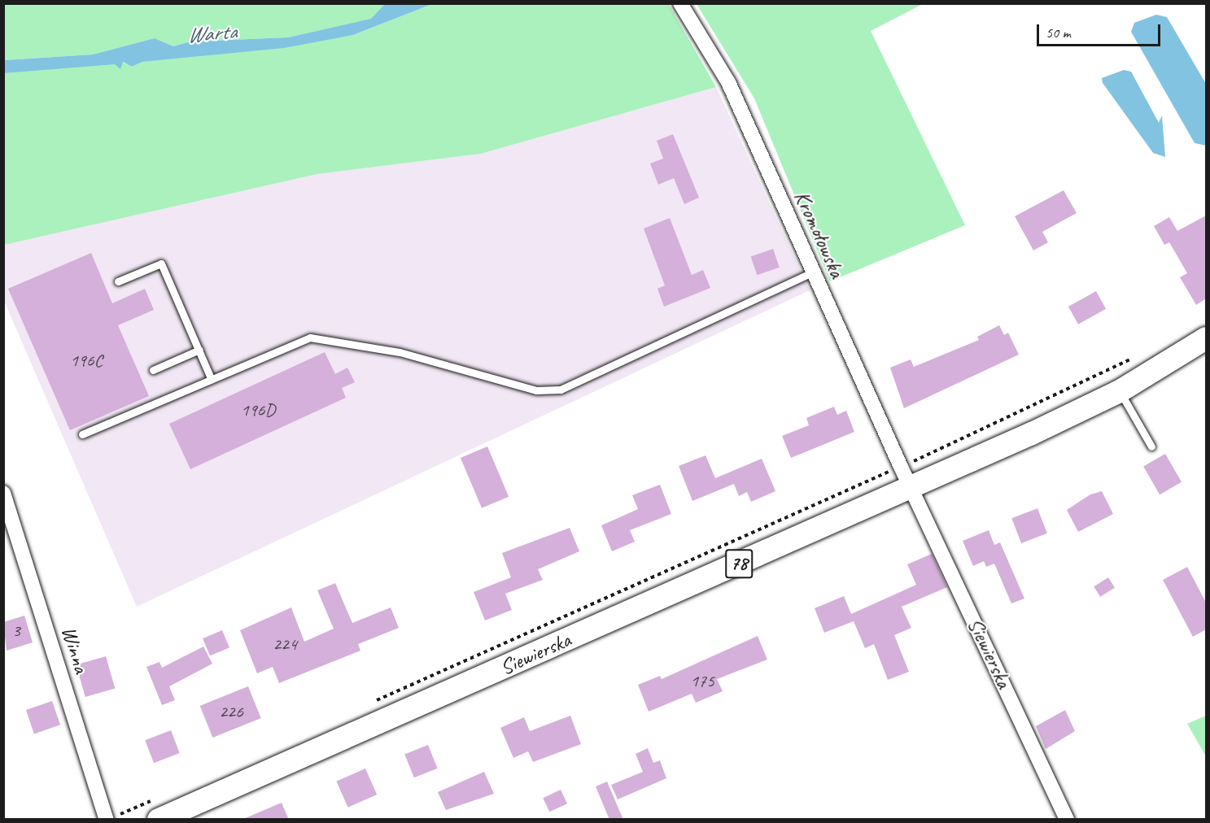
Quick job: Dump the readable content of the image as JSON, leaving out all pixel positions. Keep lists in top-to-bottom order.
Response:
{
  "streets": {
    "main road": ["78", "Siewierska"],
    "street": ["Kromołowska", "Winna"]
  },
  "crossings": [
    ["Kromołowska", "Siewierska"]
  ],
  "water": ["Warta"],
  "house_numbers": [
    "196C",
    "196D",
    "3",
    "224",
    "175",
    "226"
  ],
  "scale_bar": "50 m"
}
